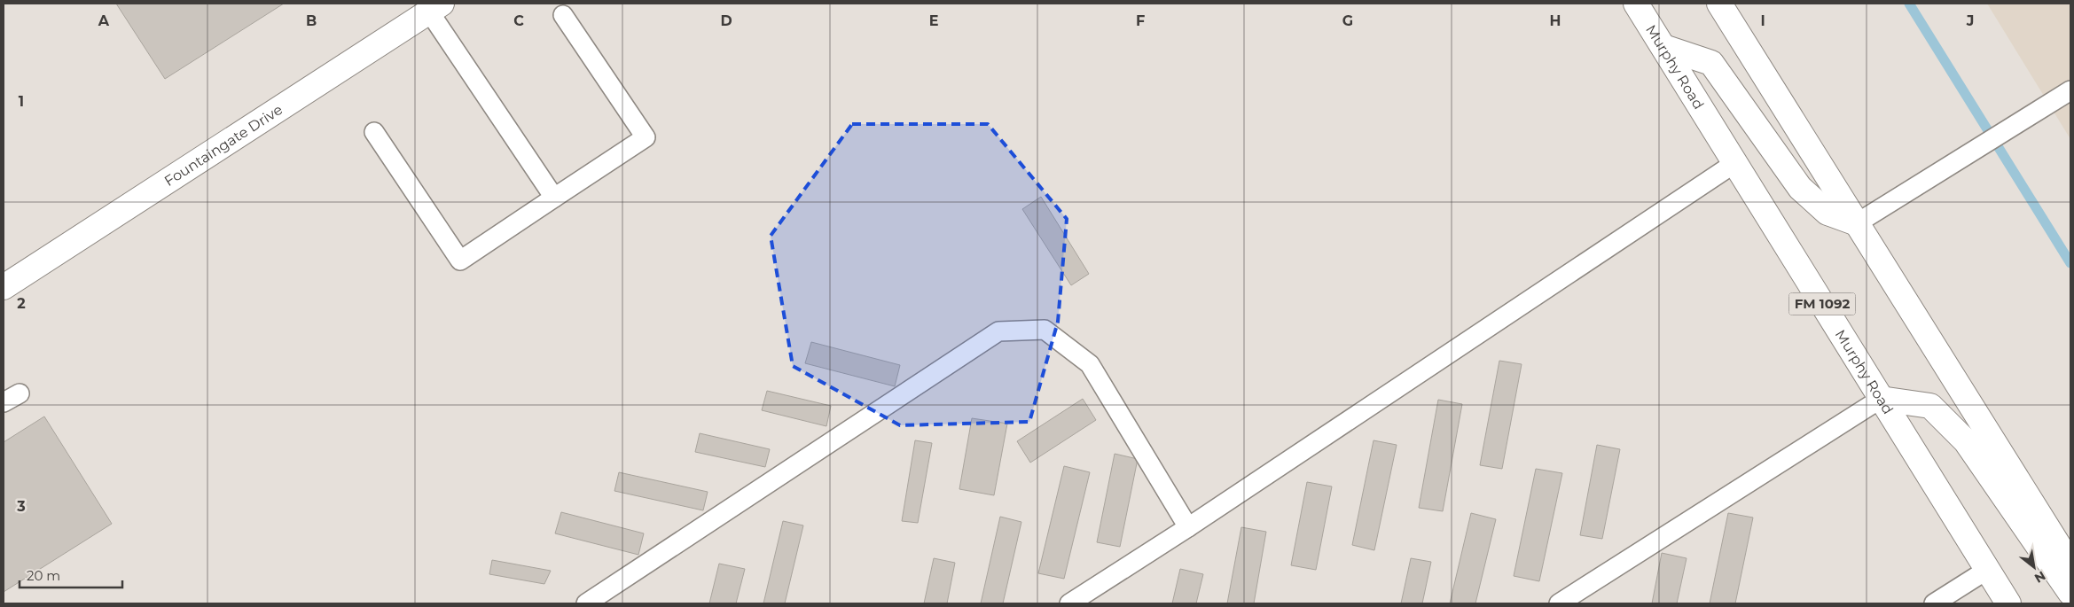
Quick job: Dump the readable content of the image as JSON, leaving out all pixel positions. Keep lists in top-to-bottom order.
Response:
{
  "streets": {
    "main road": ["Murphy Road", "Fountaingate Drive", "FM 1092"]
  },
  "scale_bar": "20 m",
  "north": "bottom right",
  "grid": {
    "columns": [
      "A",
      "B",
      "C",
      "D",
      "E",
      "F",
      "G",
      "H",
      "I",
      "J"
    ],
    "rows": ["1", "2", "3"]
  }
}
